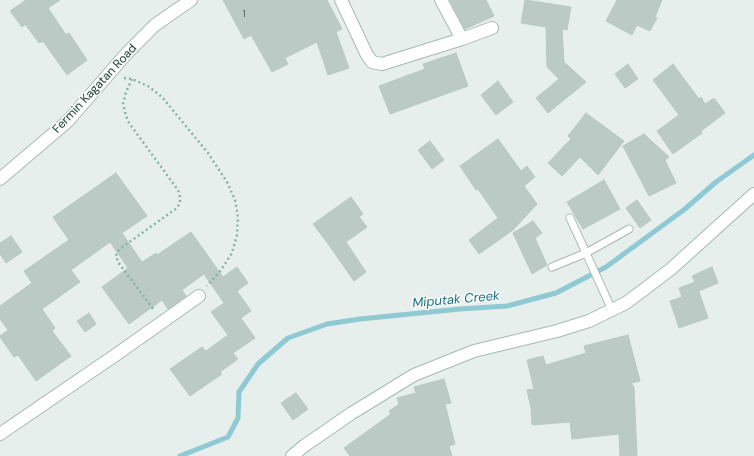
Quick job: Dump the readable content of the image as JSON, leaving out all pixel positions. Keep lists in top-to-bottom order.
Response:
{
  "streets": {
    "street": ["Fermin Kagatan Road"]
  },
  "water": ["Miputak Creek"],
  "house_numbers": ["1"]
}
